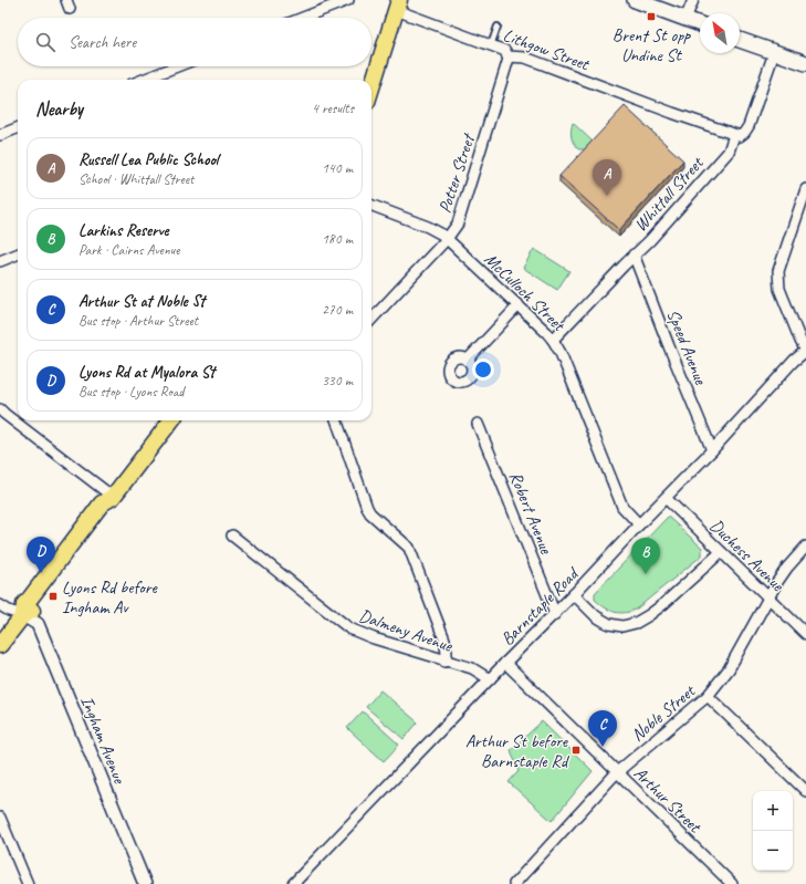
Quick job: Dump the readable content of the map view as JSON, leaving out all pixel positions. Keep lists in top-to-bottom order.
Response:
{
  "streets": {
    "street": [
      "Lithgow Street",
      "Potter Street",
      "Whittall Street",
      "McCulloch Street",
      "Speed Avenue",
      "Robert Avenue",
      "Duchess Avenue",
      "Barnstaple Road",
      "Dalmeny Avenue",
      "Noble Street",
      "Ingham Avenue",
      "Arthur Street"
    ]
  },
  "crossings": [
    ["Lithgow Street", "Potter Street"],
    ["Lithgow Street", "Whittall Street"],
    ["Potter Street", "McCulloch Street"],
    ["Whittall Street", "McCulloch Street"],
    ["Whittall Street", "Speed Avenue"],
    ["McCulloch Street", "Barnstaple Road"],
    ["Speed Avenue", "Barnstaple Road"],
    ["Robert Avenue", "Barnstaple Road"],
    ["Duchess Avenue", "Barnstaple Road"],
    ["Duchess Avenue", "Noble Street"],
    ["Barnstaple Road", "Dalmeny Avenue"],
    ["Barnstaple Road", "Arthur Street"],
    ["Noble Street", "Arthur Street"]
  ],
  "places": {
    "transit": ["Brent St opp Undine St", "Lyons Rd before Ingham Av", "Arthur St before Barnstaple Rd"]
  },
  "north": "top left",
  "page": {
    "search": "Search here",
    "heading": ["Nearby", "4 results"],
    "list": [
      {
        "mark": "A",
        "name": "Russell Lea Public School",
        "note": "School · Whittall Street",
        "value": "140 m"
      },
      {
        "mark": "B",
        "name": "Larkins Reserve",
        "note": "Park · Cairns Avenue",
        "value": "180 m"
      },
      {
        "mark": "C",
        "name": "Arthur St at Noble St",
        "note": "Bus stop · Arthur Street",
        "value": "270 m"
      },
      {
        "mark": "D",
        "name": "Lyons Rd at Myalora St",
        "note": "Bus stop · Lyons Road",
        "value": "330 m"
      }
    ],
    "pins": [
      "A",
      "D",
      "B",
      "C"
    ],
    "map_buttons": ["+", "−"]
  }
}
